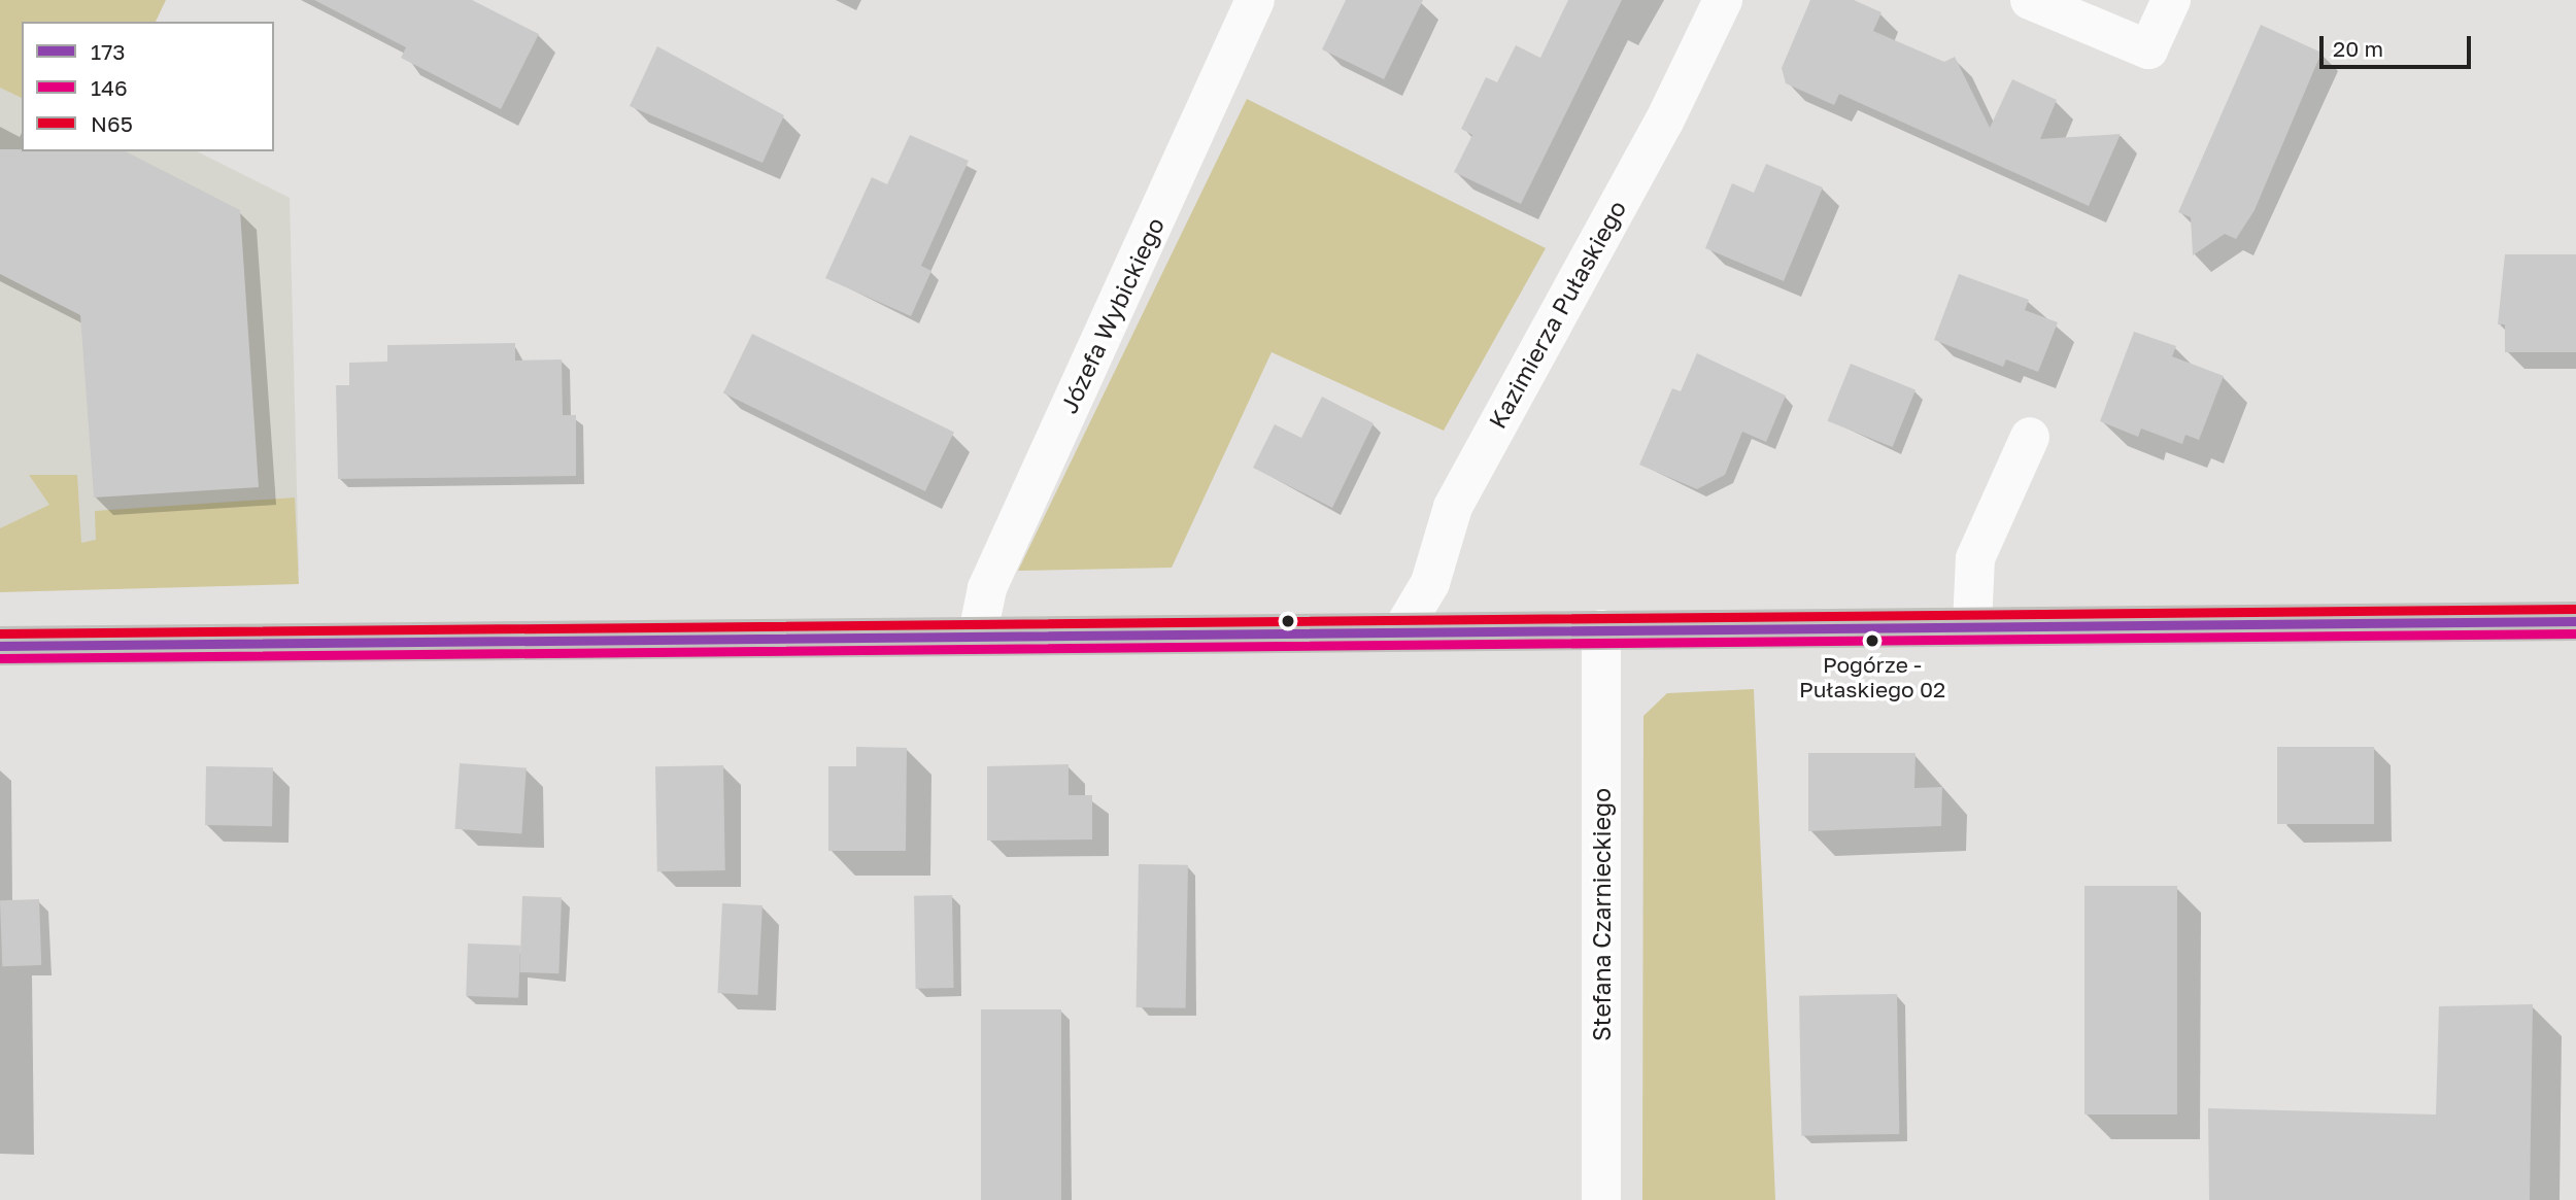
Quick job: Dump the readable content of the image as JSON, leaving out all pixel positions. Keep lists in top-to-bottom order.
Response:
{
  "streets": {
    "street": ["Kazimierza Pułaskiego", "Józefa Wybickiego", "Stefana Czarnieckiego"]
  },
  "places": ["Pogórze - Pułaskiego 02"],
  "lines": ["transit line N65", "transit line 173", "transit line 146"],
  "legend": ["173", "146", "N65"],
  "scale_bar": "20 m"
}
